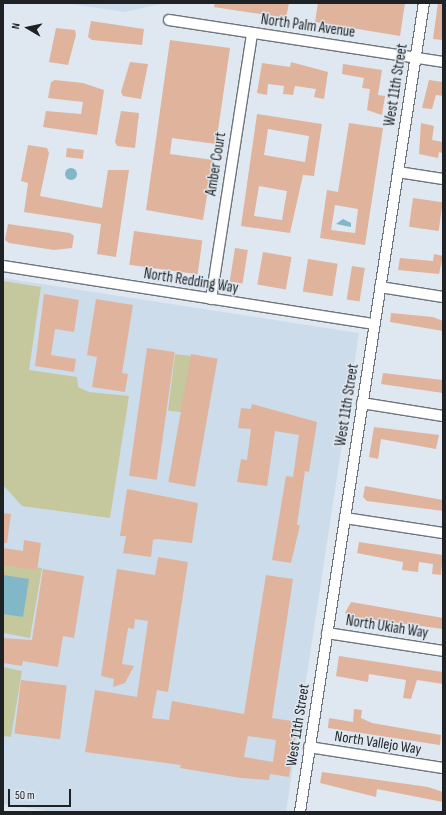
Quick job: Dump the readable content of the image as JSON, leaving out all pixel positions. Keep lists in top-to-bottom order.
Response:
{
  "streets": {
    "street": [
      "North Palm Avenue",
      "West 11th Street",
      "Amber Court",
      "North Redding Way",
      "North Ukiah Way",
      "North Vallejo Way"
    ]
  },
  "crossings": [
    ["North Palm Avenue", "West 11th Street"],
    ["North Palm Avenue", "Amber Court"],
    ["West 11th Street", "North Redding Way"],
    ["West 11th Street", "North Ukiah Way"],
    ["West 11th Street", "North Vallejo Way"],
    ["Amber Court", "North Redding Way"]
  ],
  "scale_bar": "50 m",
  "north": "left"
}
